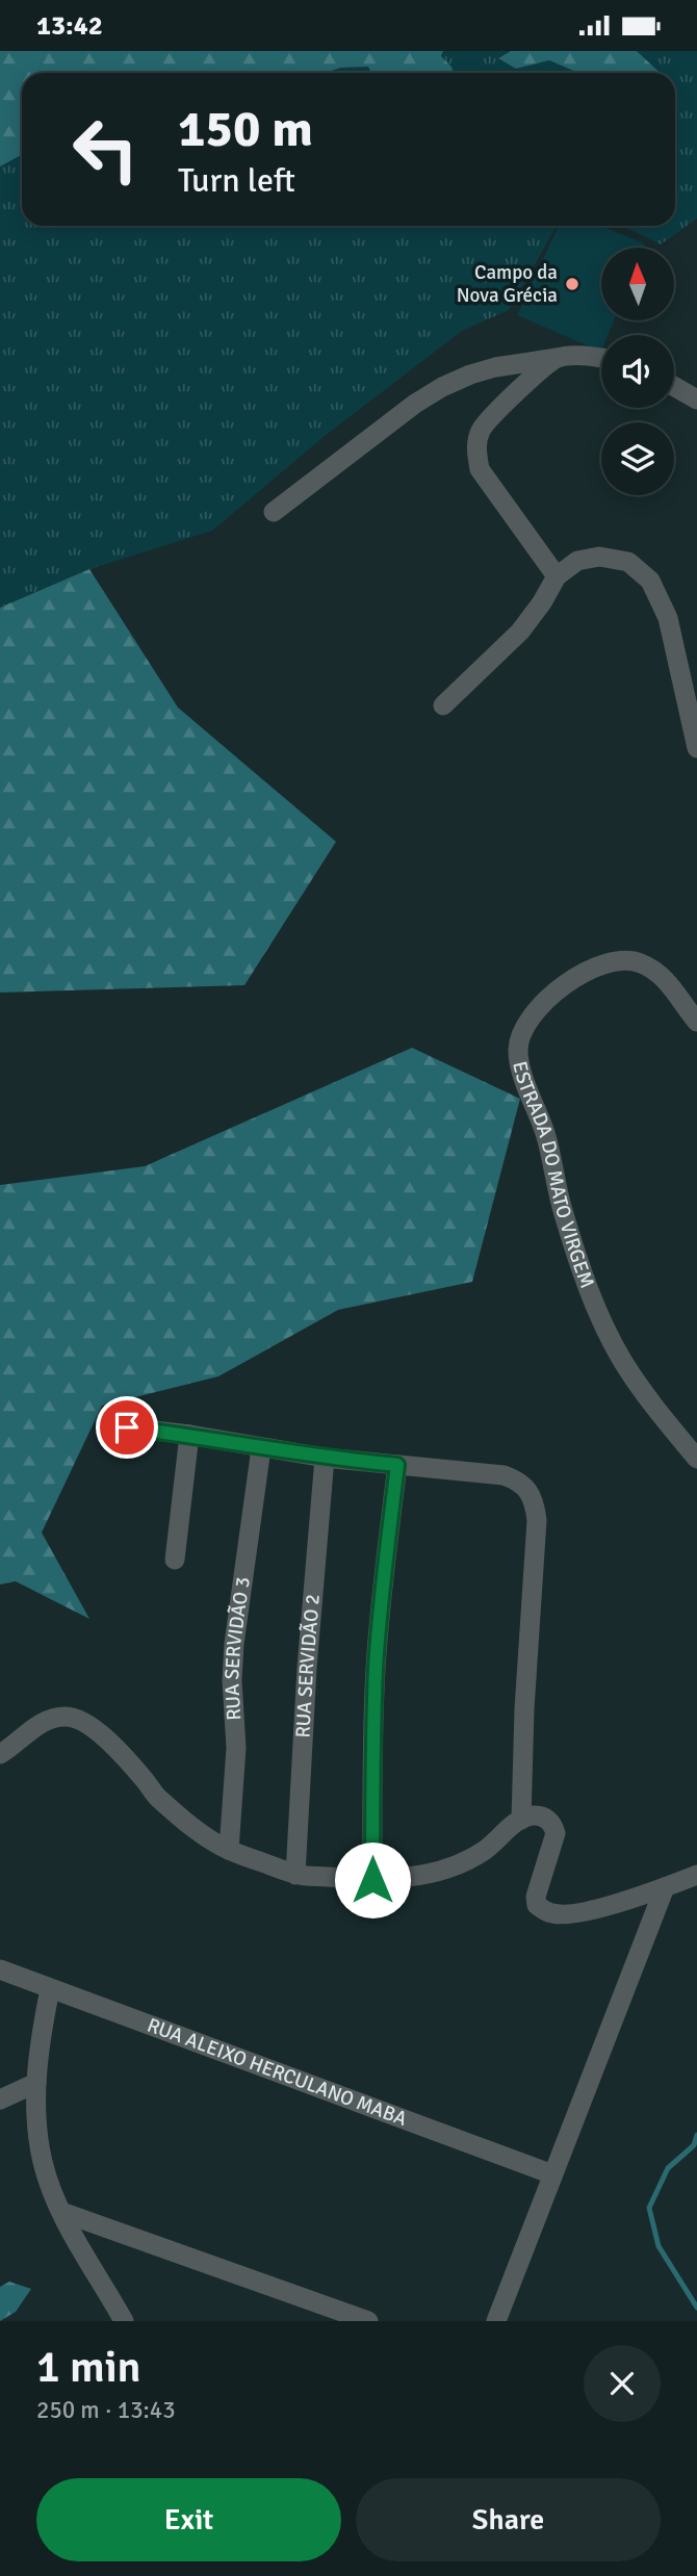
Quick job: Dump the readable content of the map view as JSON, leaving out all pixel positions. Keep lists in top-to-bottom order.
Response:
{
  "streets": {
    "street": [
      "ESTRADA DO MATO VIRGEM",
      "RUA SERVIDÃO 3",
      "RUA SERVIDÃO 2",
      "RUA ALEIXO HERCULANO MABA"
    ]
  },
  "places": ["Campo da Nova Grécia"],
  "north": "top",
  "page": {
    "status": "13:42",
    "turn": ["150 m", "Turn left"],
    "heading": ["1 min", "250 m · 13:43"],
    "buttons": ["Exit", "Share"]
  }
}
